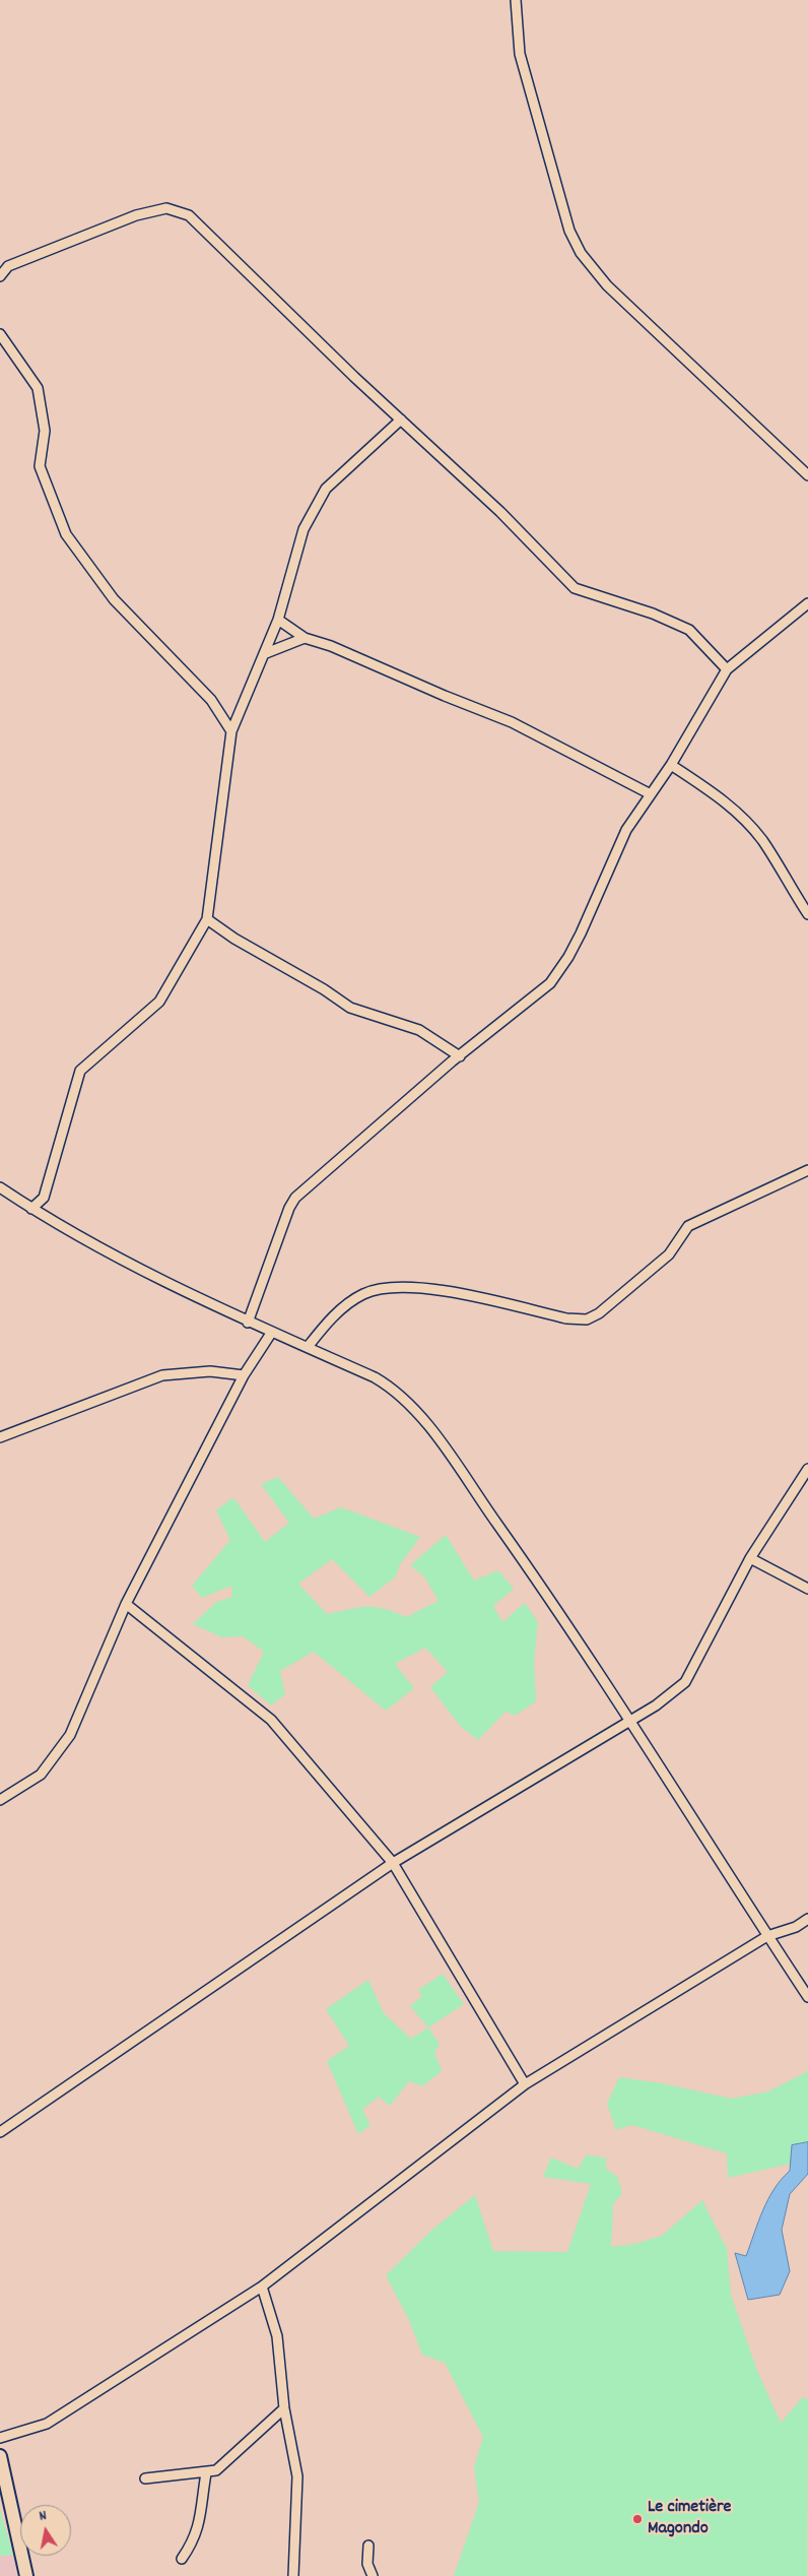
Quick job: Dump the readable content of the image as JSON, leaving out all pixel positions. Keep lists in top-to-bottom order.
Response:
{
  "places": ["Le cimetière Magondo"],
  "north": "top"
}
